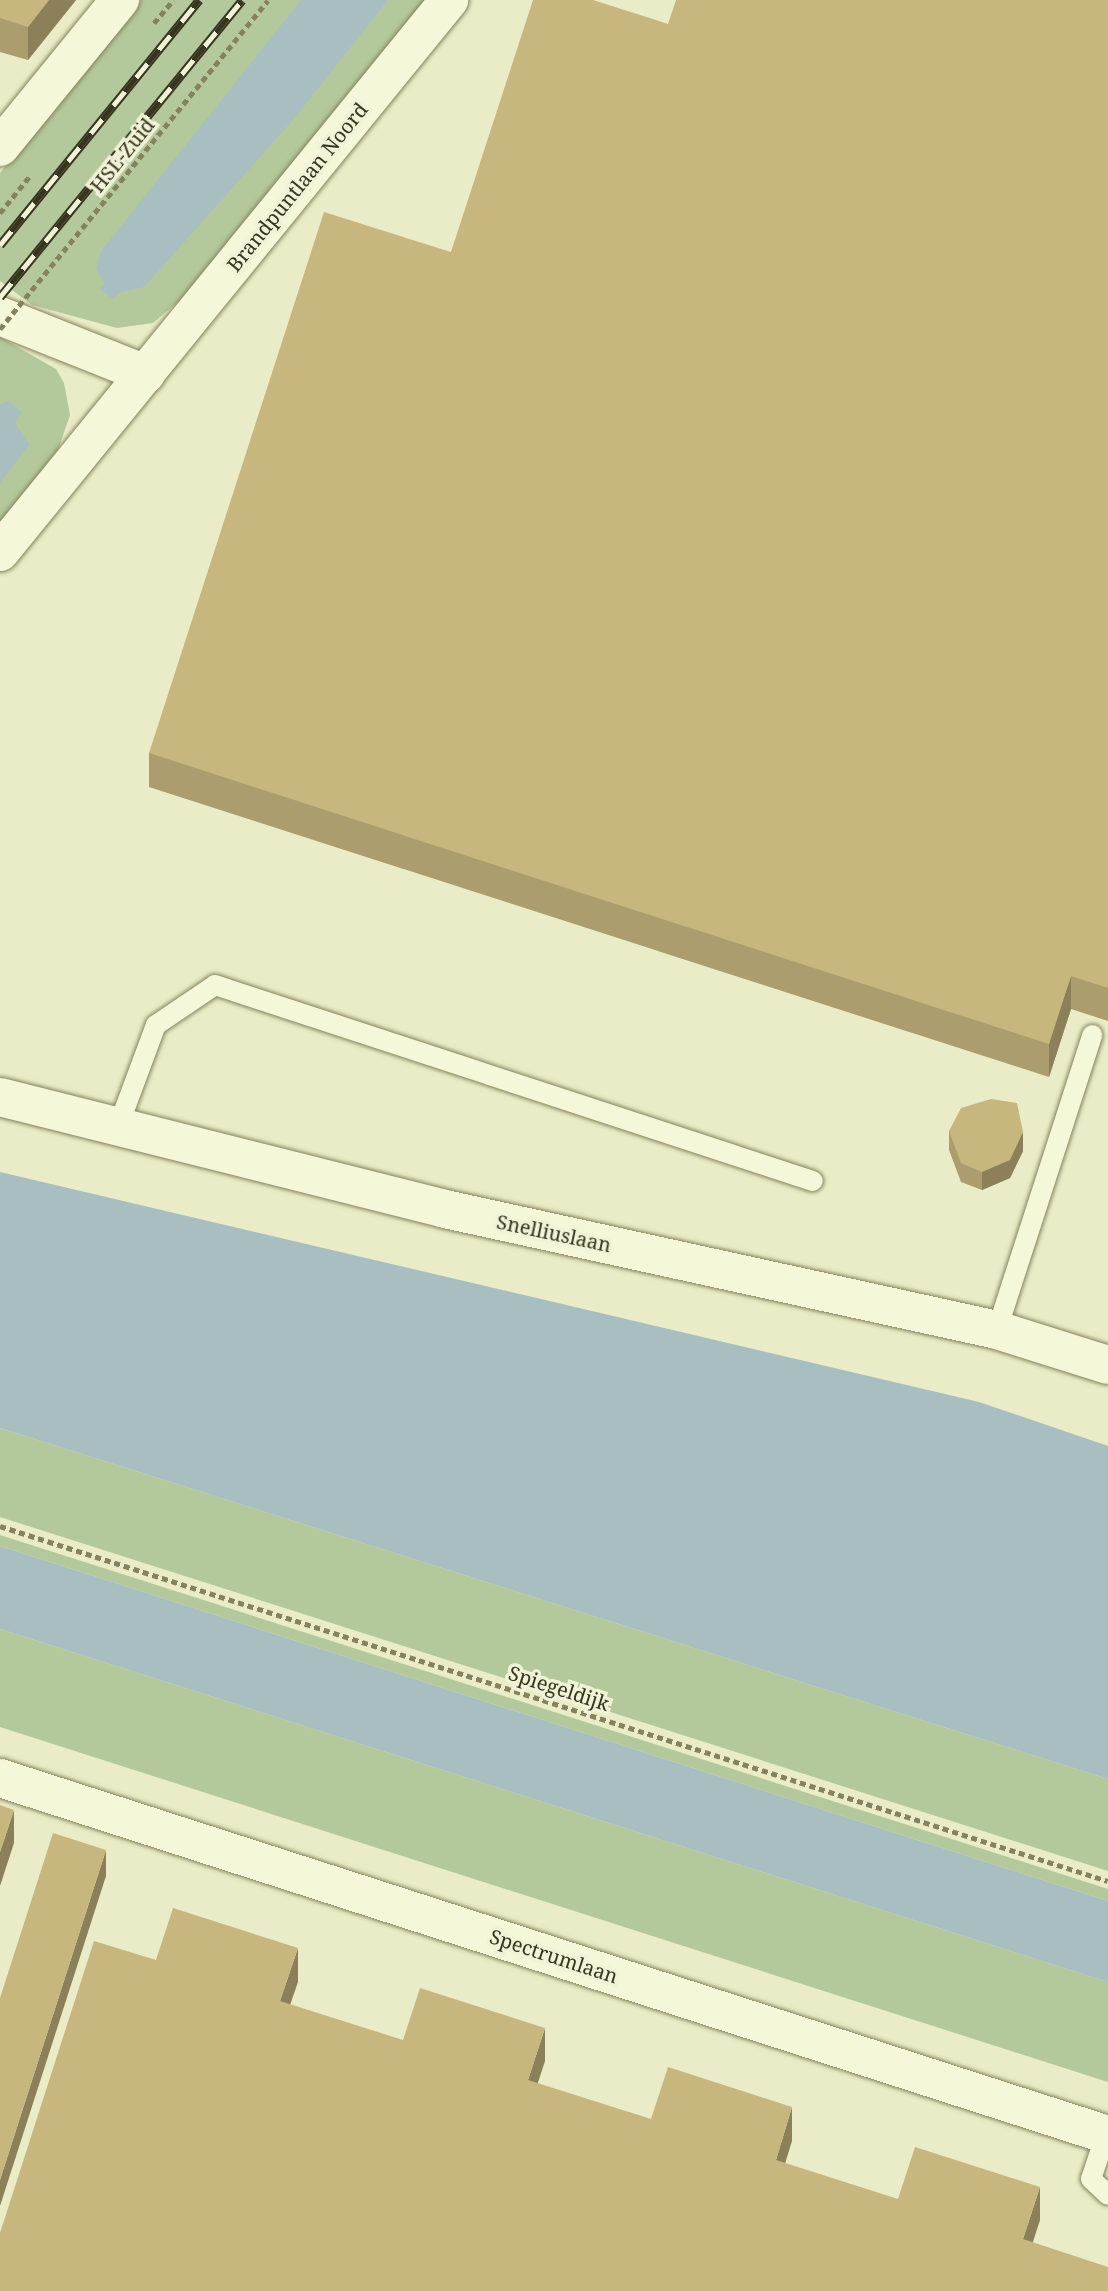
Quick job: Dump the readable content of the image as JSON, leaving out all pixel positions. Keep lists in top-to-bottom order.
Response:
{
  "streets": {
    "street": ["Brandpuntlaan Noord", "Snelliuslaan", "Spectrumlaan"],
    "path": ["HSL-Zuid", "Spiegeldijk"]
  }
}
